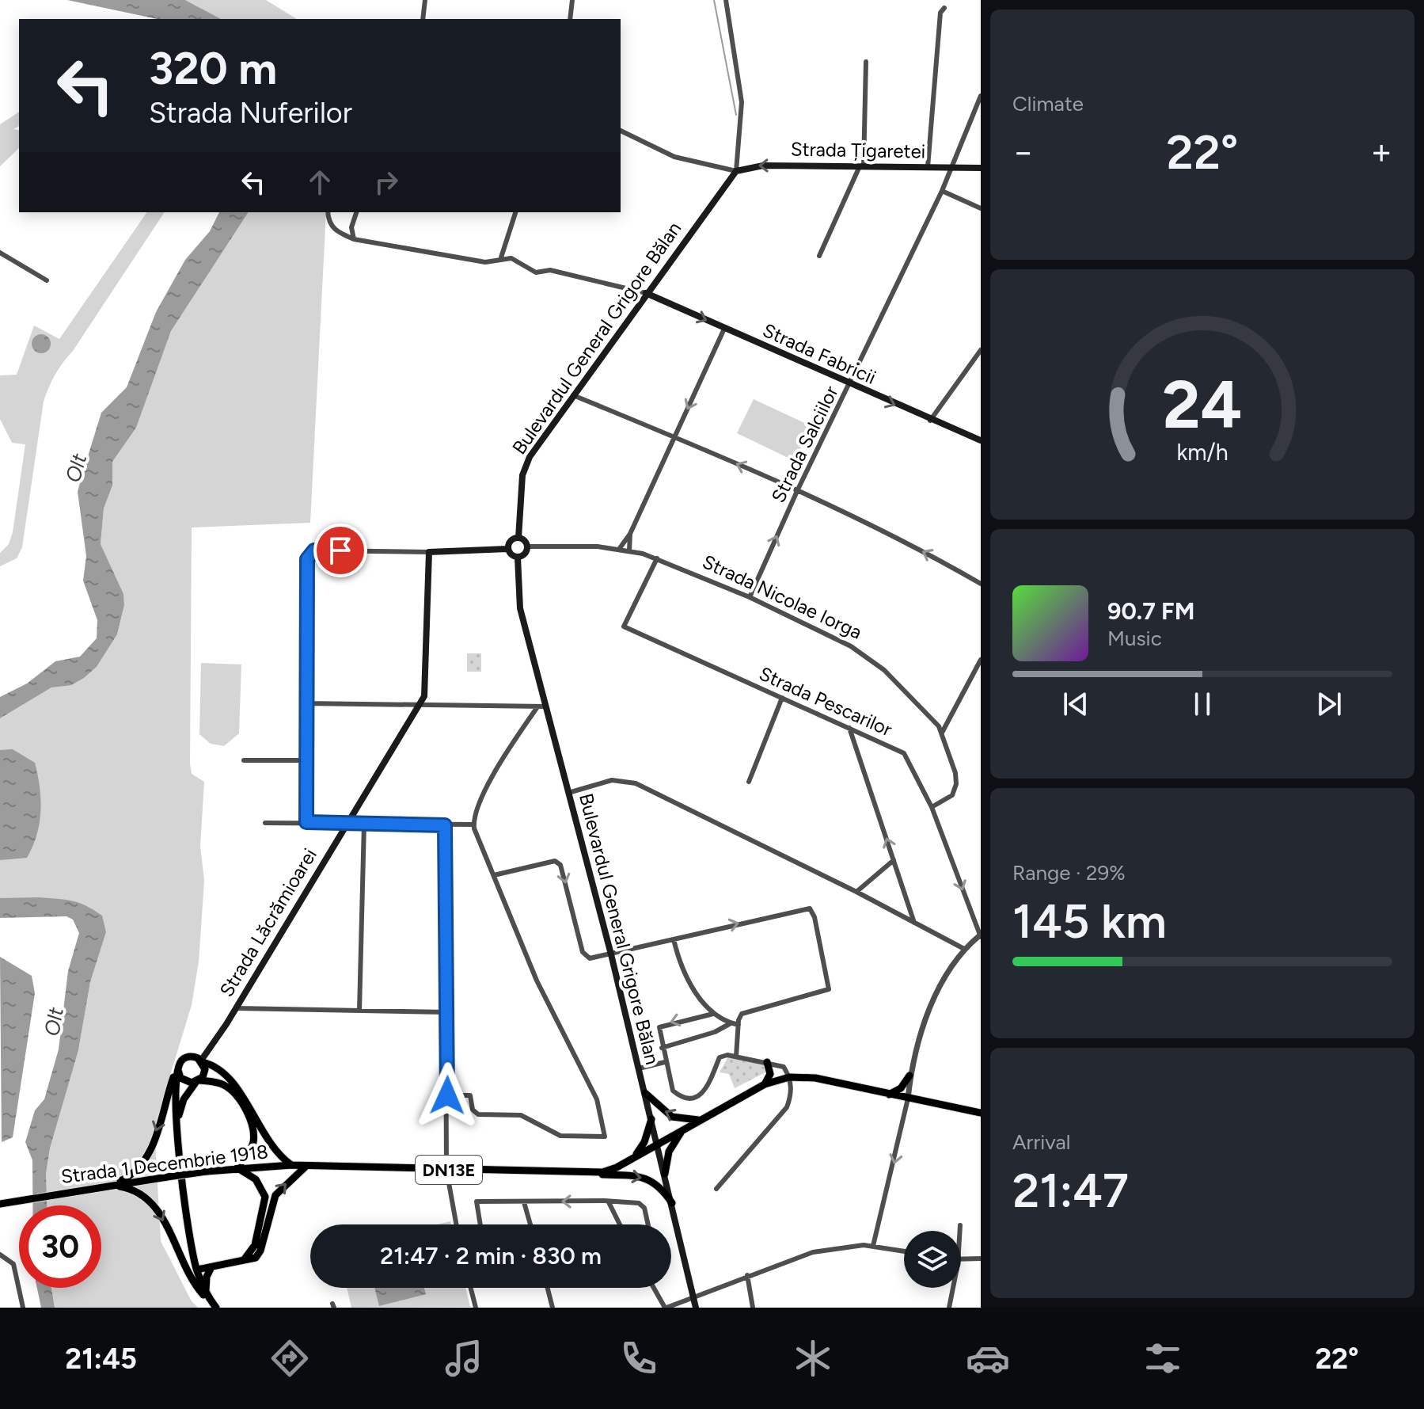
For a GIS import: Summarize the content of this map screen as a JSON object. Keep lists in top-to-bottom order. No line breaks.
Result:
{"streets":{"main road":["Strada Țigaretei","Bulevardul General Grigore Bălan","Strada Fabricii","Strada Lăcrămioarei","Strada 1 Decembrie 1918","DN13E"],"street":["Strada Salciilor","Strada Nicolae Iorga","Strada Pescarilor"]},"crossings":[["Strada Țigaretei","Bulevardul General Grigore Bălan"],["Strada Țigaretei","Strada Salciilor"],["Bulevardul General Grigore Bălan","Strada Fabricii"],["Bulevardul General Grigore Bălan","Strada Nicolae Iorga"],["Bulevardul General Grigore Bălan","Strada 1 Decembrie 1918"],["Strada Fabricii","Strada Salciilor"],["Strada Salciilor","Strada Nicolae Iorga"],["Strada Nicolae Iorga","Strada Pescarilor"]],"one_way":["Strada Țigaretei","Strada Fabricii"],"water":["Olt"],"page":{"tile":["Climate",["Range · 29%","145 km"],["Arrival","21:47"]],"turn":["320 m","Strada Nuferilor"],"heat":["−","22°","+"],"song":["90.7 FM","Music"],"limit":"30","trip":"21:47 · 2 min · 830 m","tabs":["21:45","22°"],"gauge":["24","km/h"]}}
